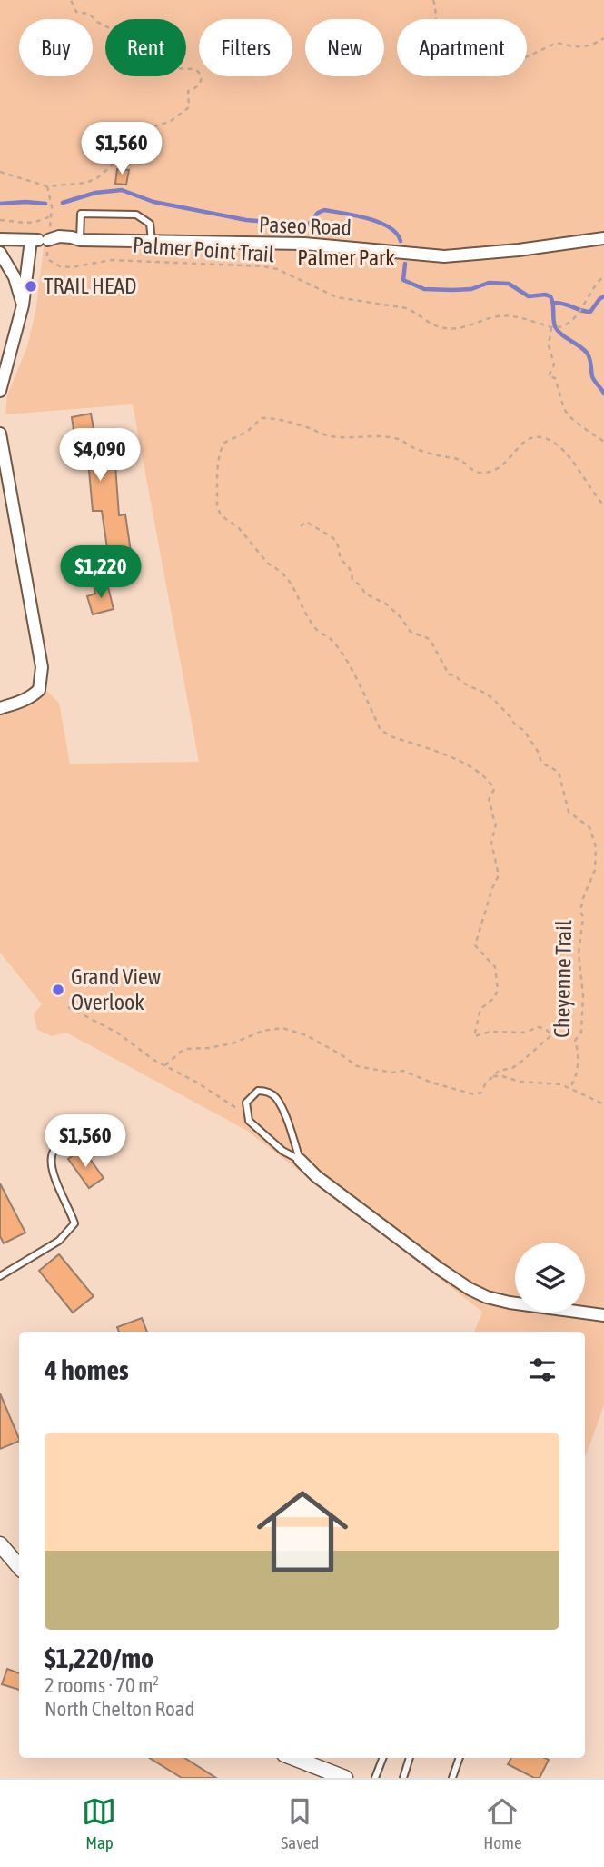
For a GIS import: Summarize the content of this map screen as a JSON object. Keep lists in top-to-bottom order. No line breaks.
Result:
{"streets":{"street":["Paseo Road"],"path":["Palmer Point Trail","Cheyenne Trail"]},"crossings":[["Paseo Road","Palmer Point Trail"]],"parks":["Palmer Park"],"places":["TRAIL HEAD","Grand View Overlook"],"page":{"chip":["Buy","Rent","Filters","New","Apartment"],"price":["$1,560","$4,090","$1,220","$1,560"],"heading":"4 homes","list":[{"name":"$1,220/mo","note":"2 rooms · 70 m² · North Chelton Road"}],"tabs":["Map","Saved","Home"]}}
